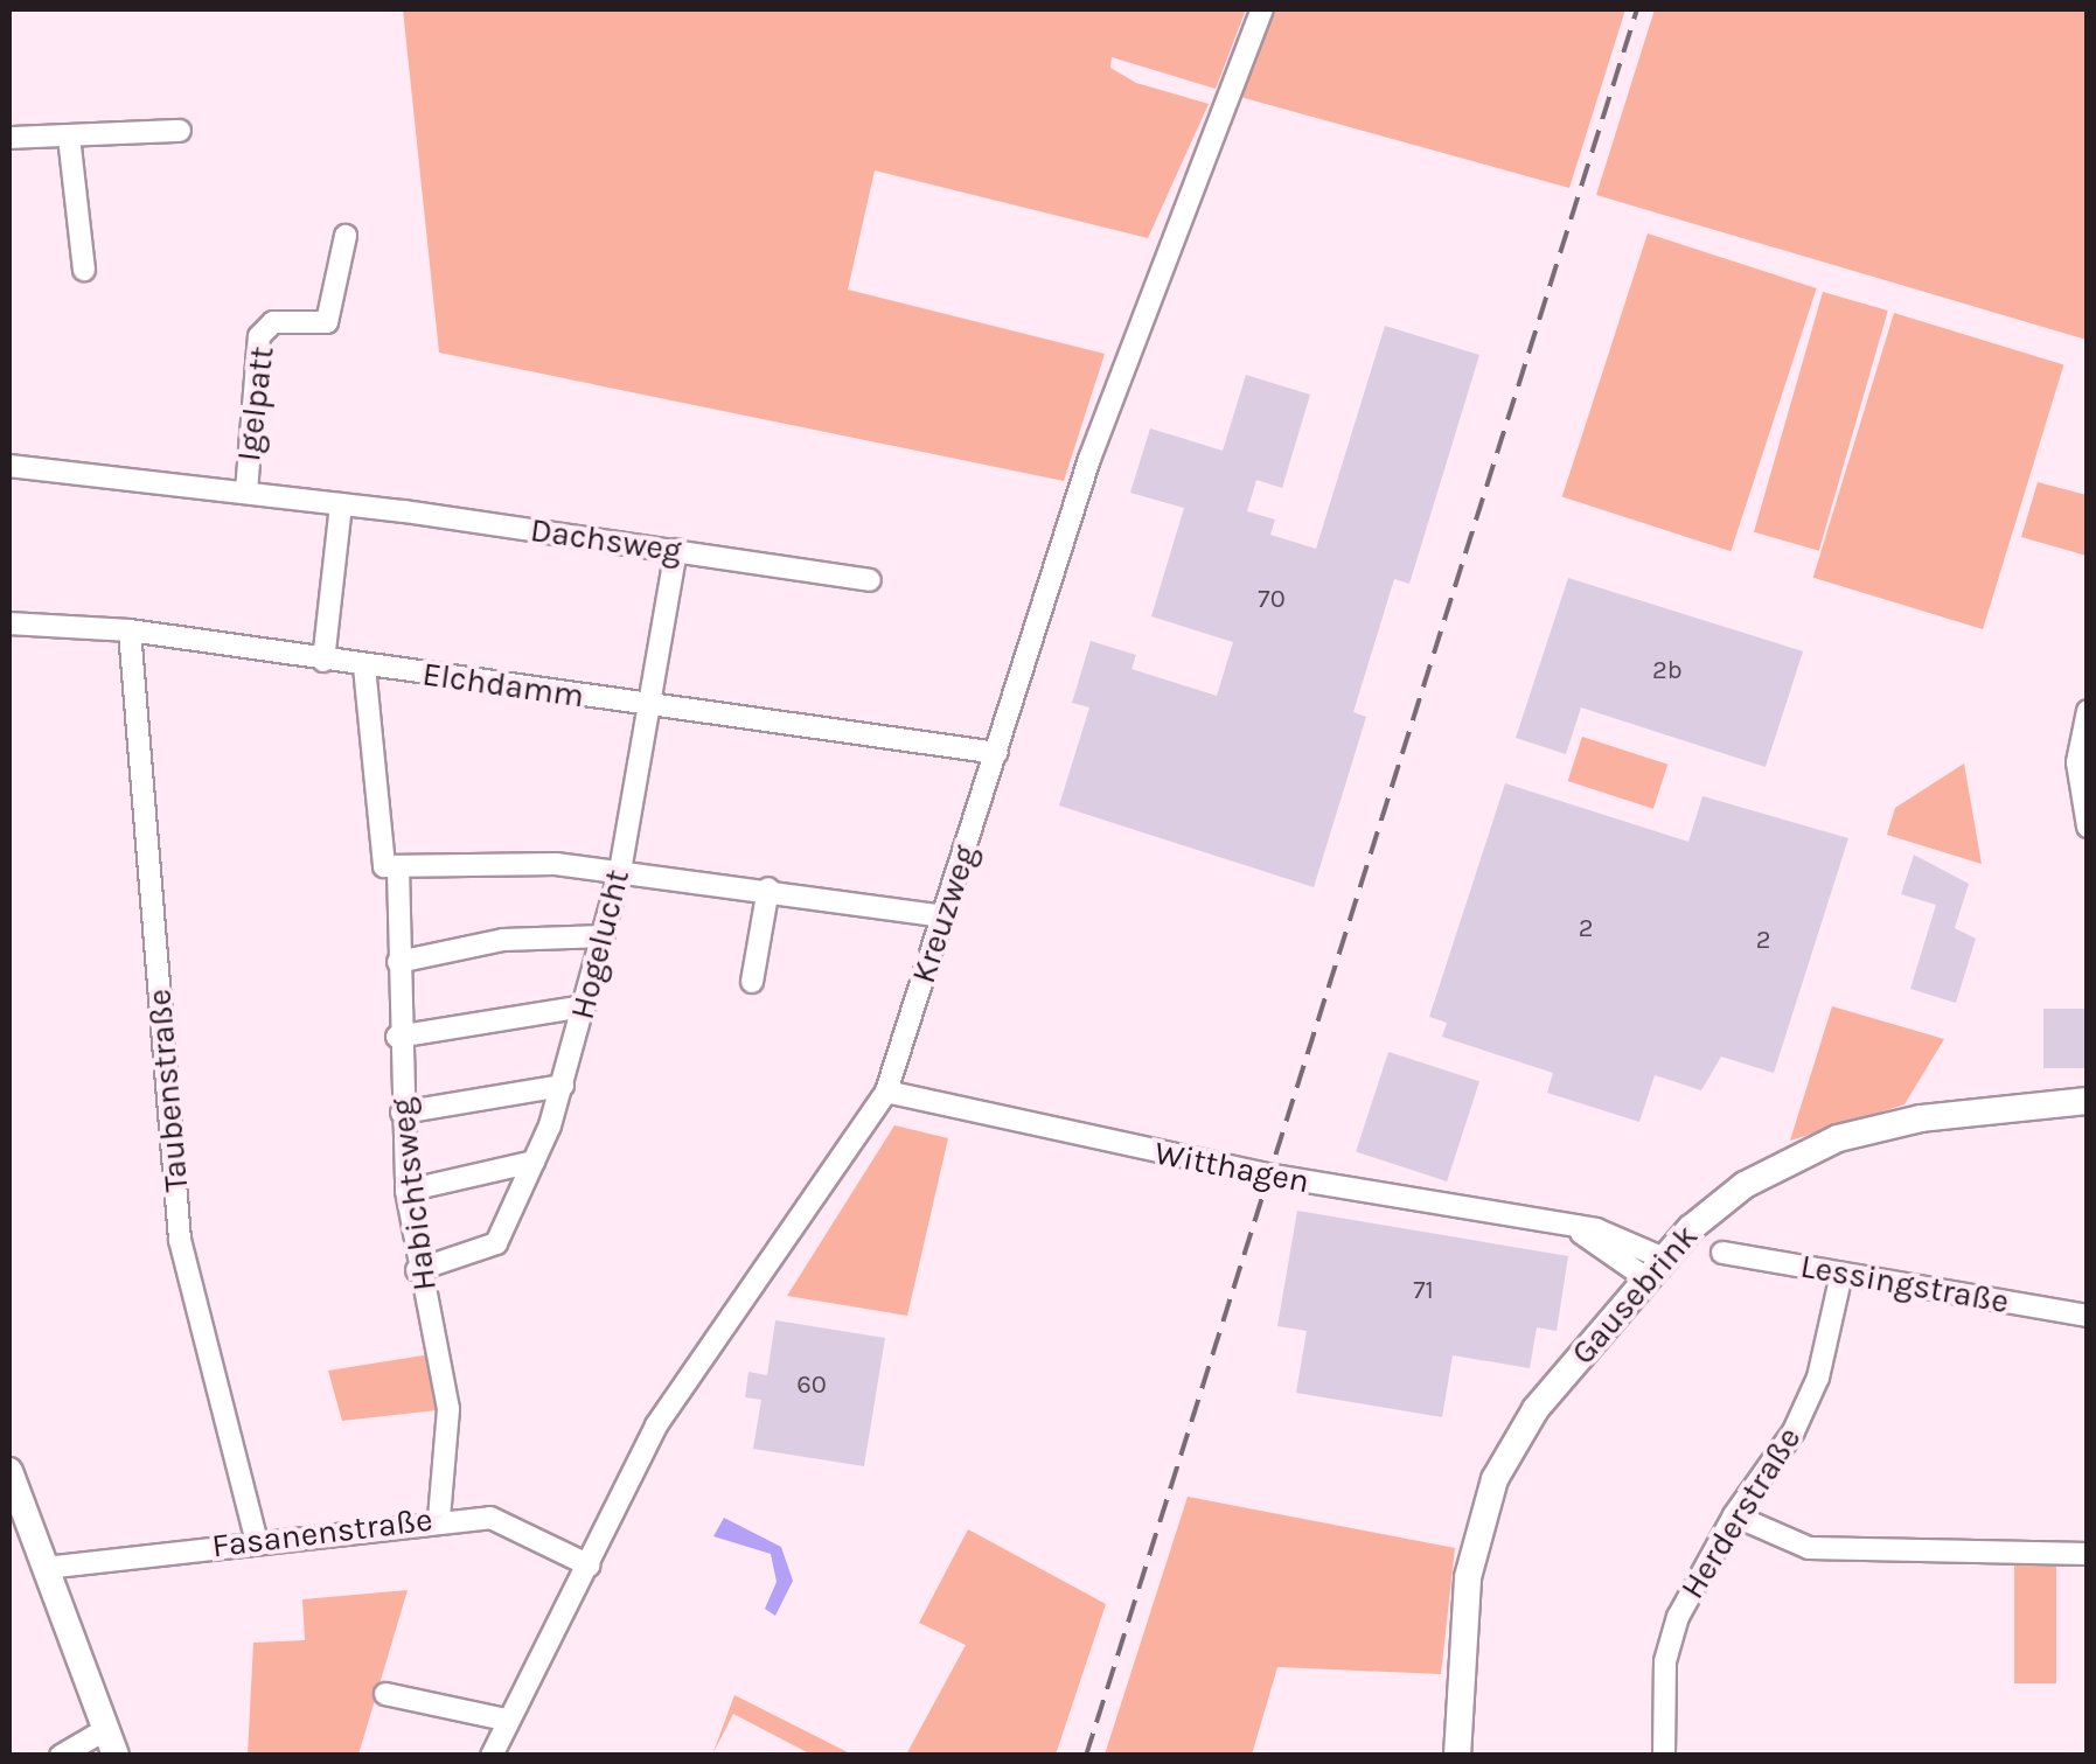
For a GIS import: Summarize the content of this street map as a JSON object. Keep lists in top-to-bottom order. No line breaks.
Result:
{"streets":{"main road":["Gausebrink"],"street":["Igelpatt","Dachsweg","Elchdamm","Kreuzweg","Hogelucht","Taubenstraße","Witthagen","Habichtsweg","Lessingstraße","Herderstraße","Fasanenstraße"]},"crossings":[["Igelpatt","Dachsweg"],["Dachsweg","Hogelucht"],["Elchdamm","Kreuzweg"],["Elchdamm","Hogelucht"],["Elchdamm","Taubenstraße"],["Kreuzweg","Witthagen"],["Kreuzweg","Fasanenstraße"],["Hogelucht","Habichtsweg"],["Taubenstraße","Fasanenstraße"],["Witthagen","Gausebrink"],["Habichtsweg","Fasanenstraße"],["Lessingstraße","Herderstraße"]],"house_numbers":["70","2b","2","2","71","60"]}
